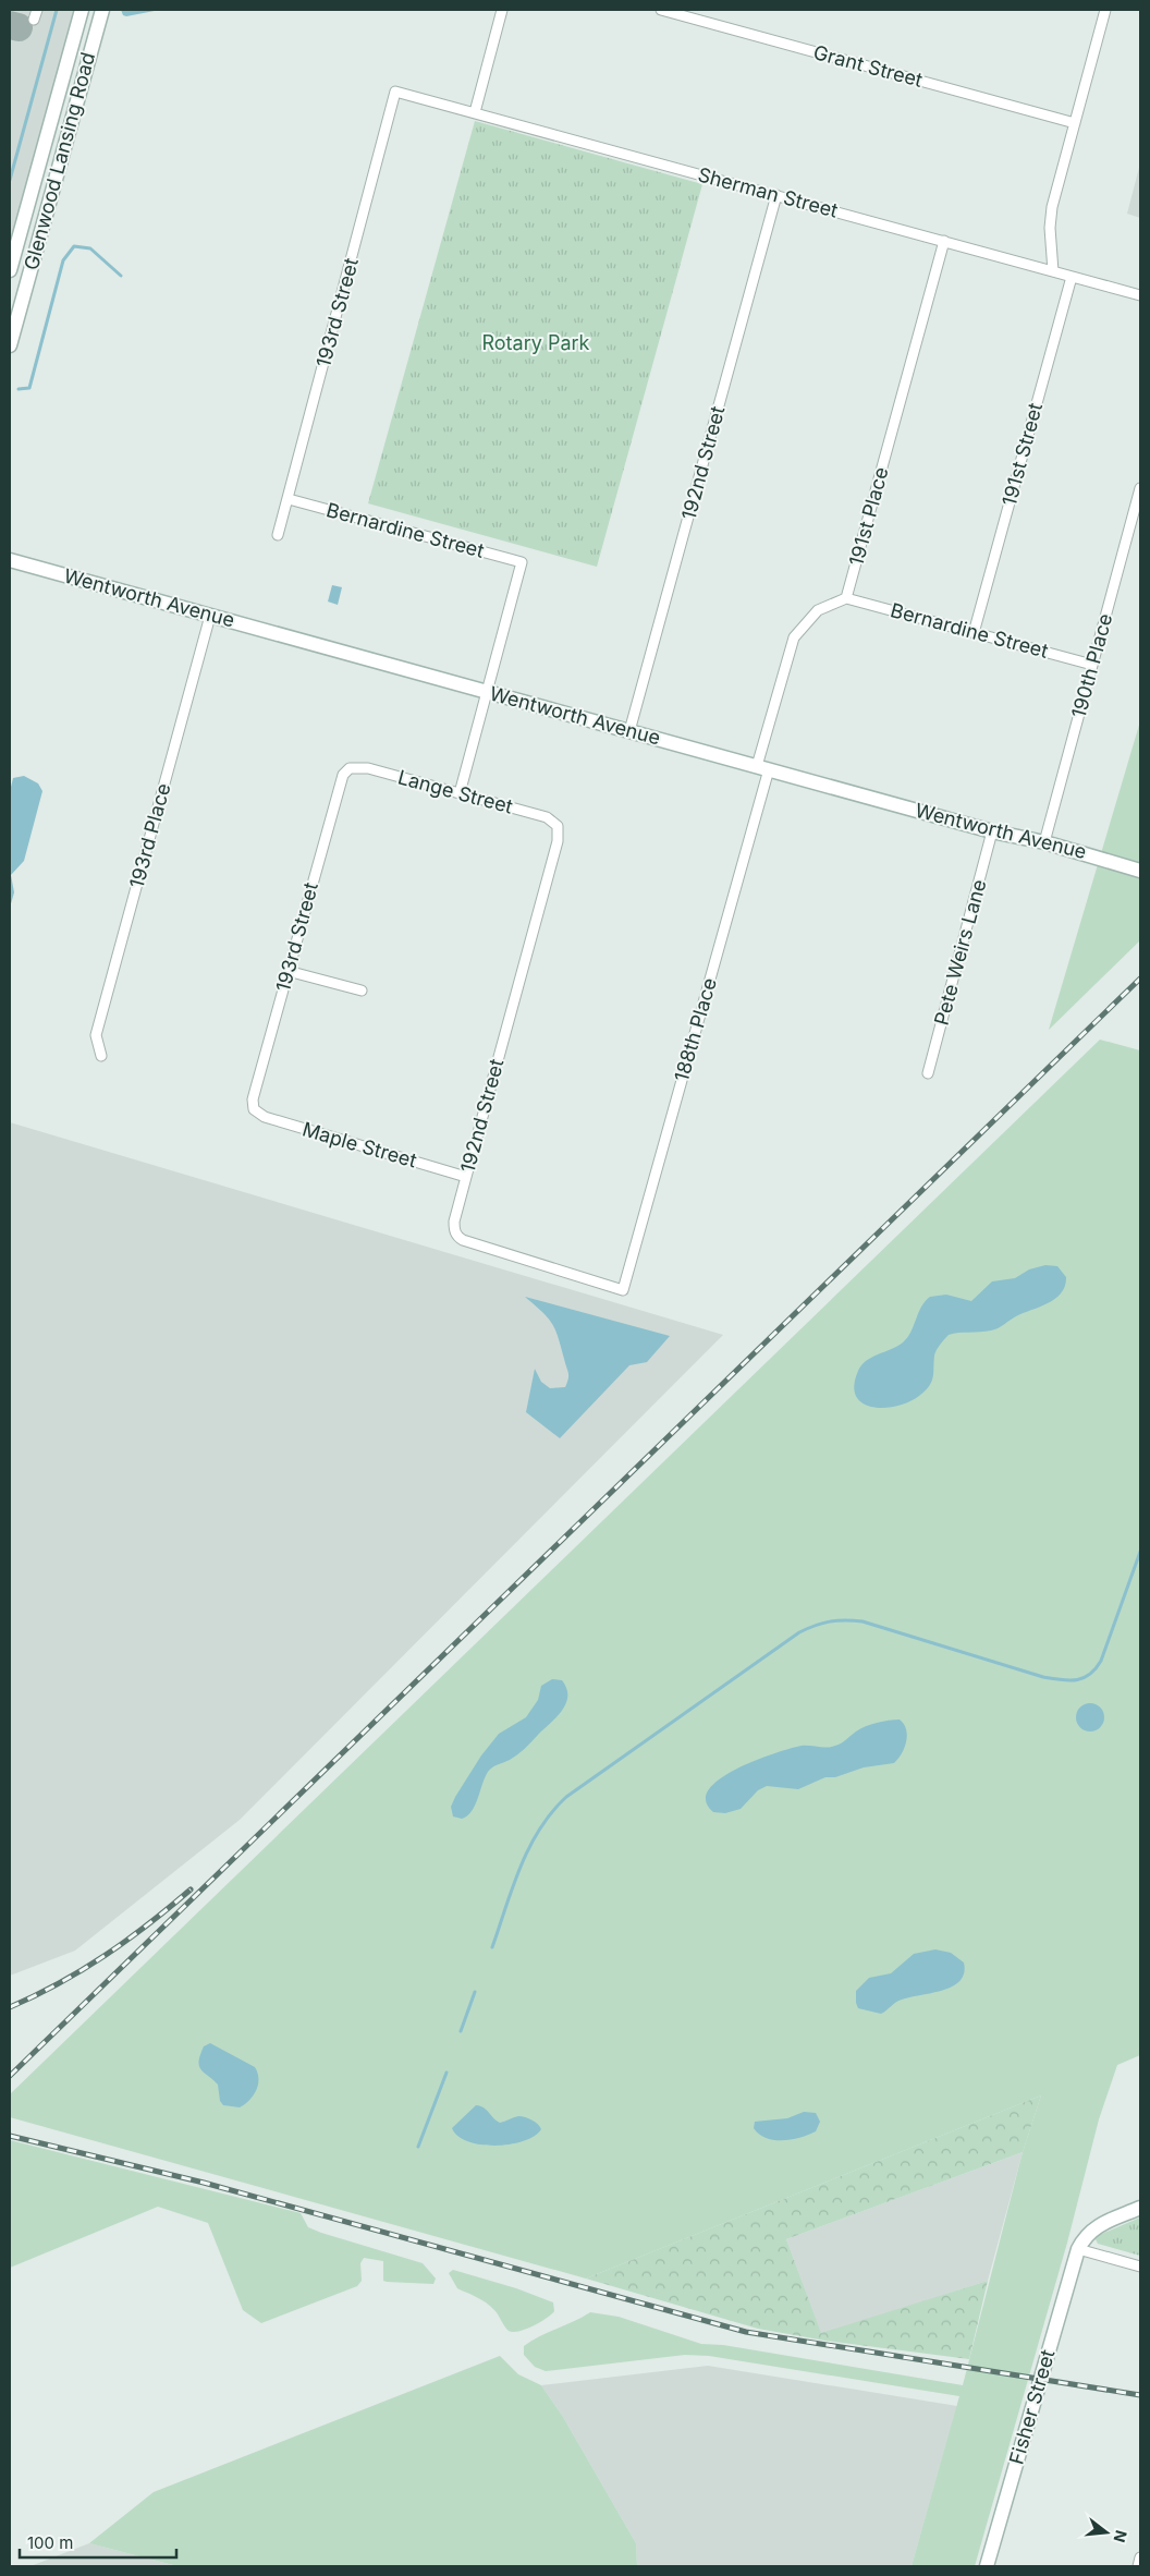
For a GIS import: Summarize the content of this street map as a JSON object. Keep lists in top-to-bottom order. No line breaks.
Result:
{"streets":{"street":["Grant Street","Glenwood Lansing Road","Sherman Street","193rd Street","191st Street","192nd Street","191st Place","Bernardine Street","Wentworth Avenue","190th Place","Lange Street","193rd Place","Pete Weirs Lane","188th Place","Maple Street","Fisher Street"]},"crossings":[["Sherman Street","193rd Street"],["Sherman Street","191st Street"],["Sherman Street","192nd Street"],["Sherman Street","191st Place"],["193rd Street","Bernardine Street"],["193rd Street","Lange Street"],["193rd Street","Maple Street"],["191st Street","Bernardine Street"],["192nd Street","Wentworth Avenue"],["192nd Street","Lange Street"],["192nd Street","188th Place"],["192nd Street","Maple Street"],["191st Place","Bernardine Street"],["Bernardine Street","Wentworth Avenue"],["Bernardine Street","190th Place"],["Wentworth Avenue","190th Place"],["Wentworth Avenue","193rd Place"],["Wentworth Avenue","Pete Weirs Lane"],["Wentworth Avenue","188th Place"]],"parks":["Rotary Park"],"scale_bar":"100 m","north":"right"}
